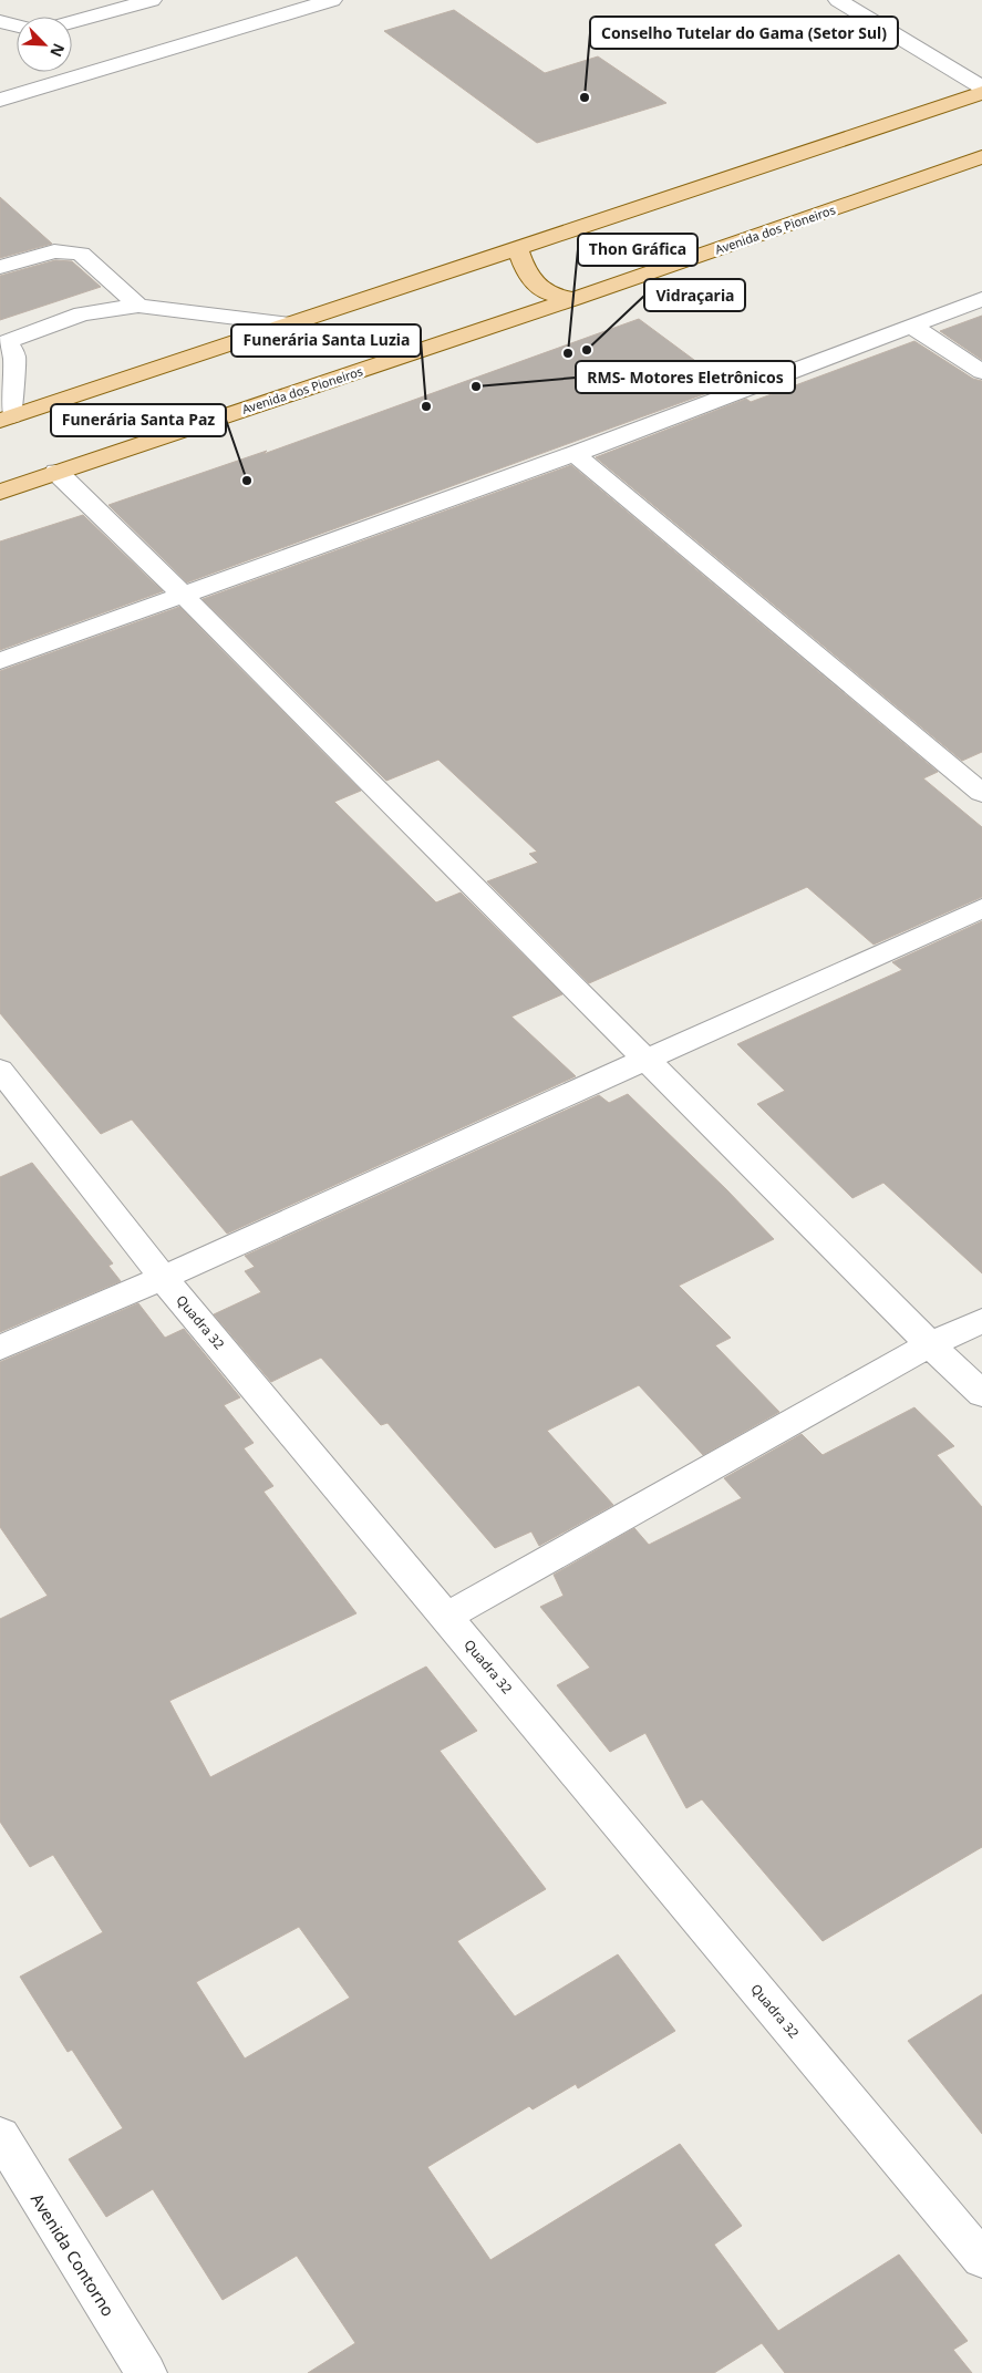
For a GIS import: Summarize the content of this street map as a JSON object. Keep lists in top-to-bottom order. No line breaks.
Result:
{"streets":{"main road":["Avenida dos Pioneiros"],"street":["Quadra 32","Avenida Contorno"]},"places":["Conselho Tutelar do Gama (Setor Sul)","Vidraçaria","Thon Gráfica","RMS- Motores Eletrônicos","Funerária Santa Luzia","Funerária Santa Paz"],"north":"bottom right"}
